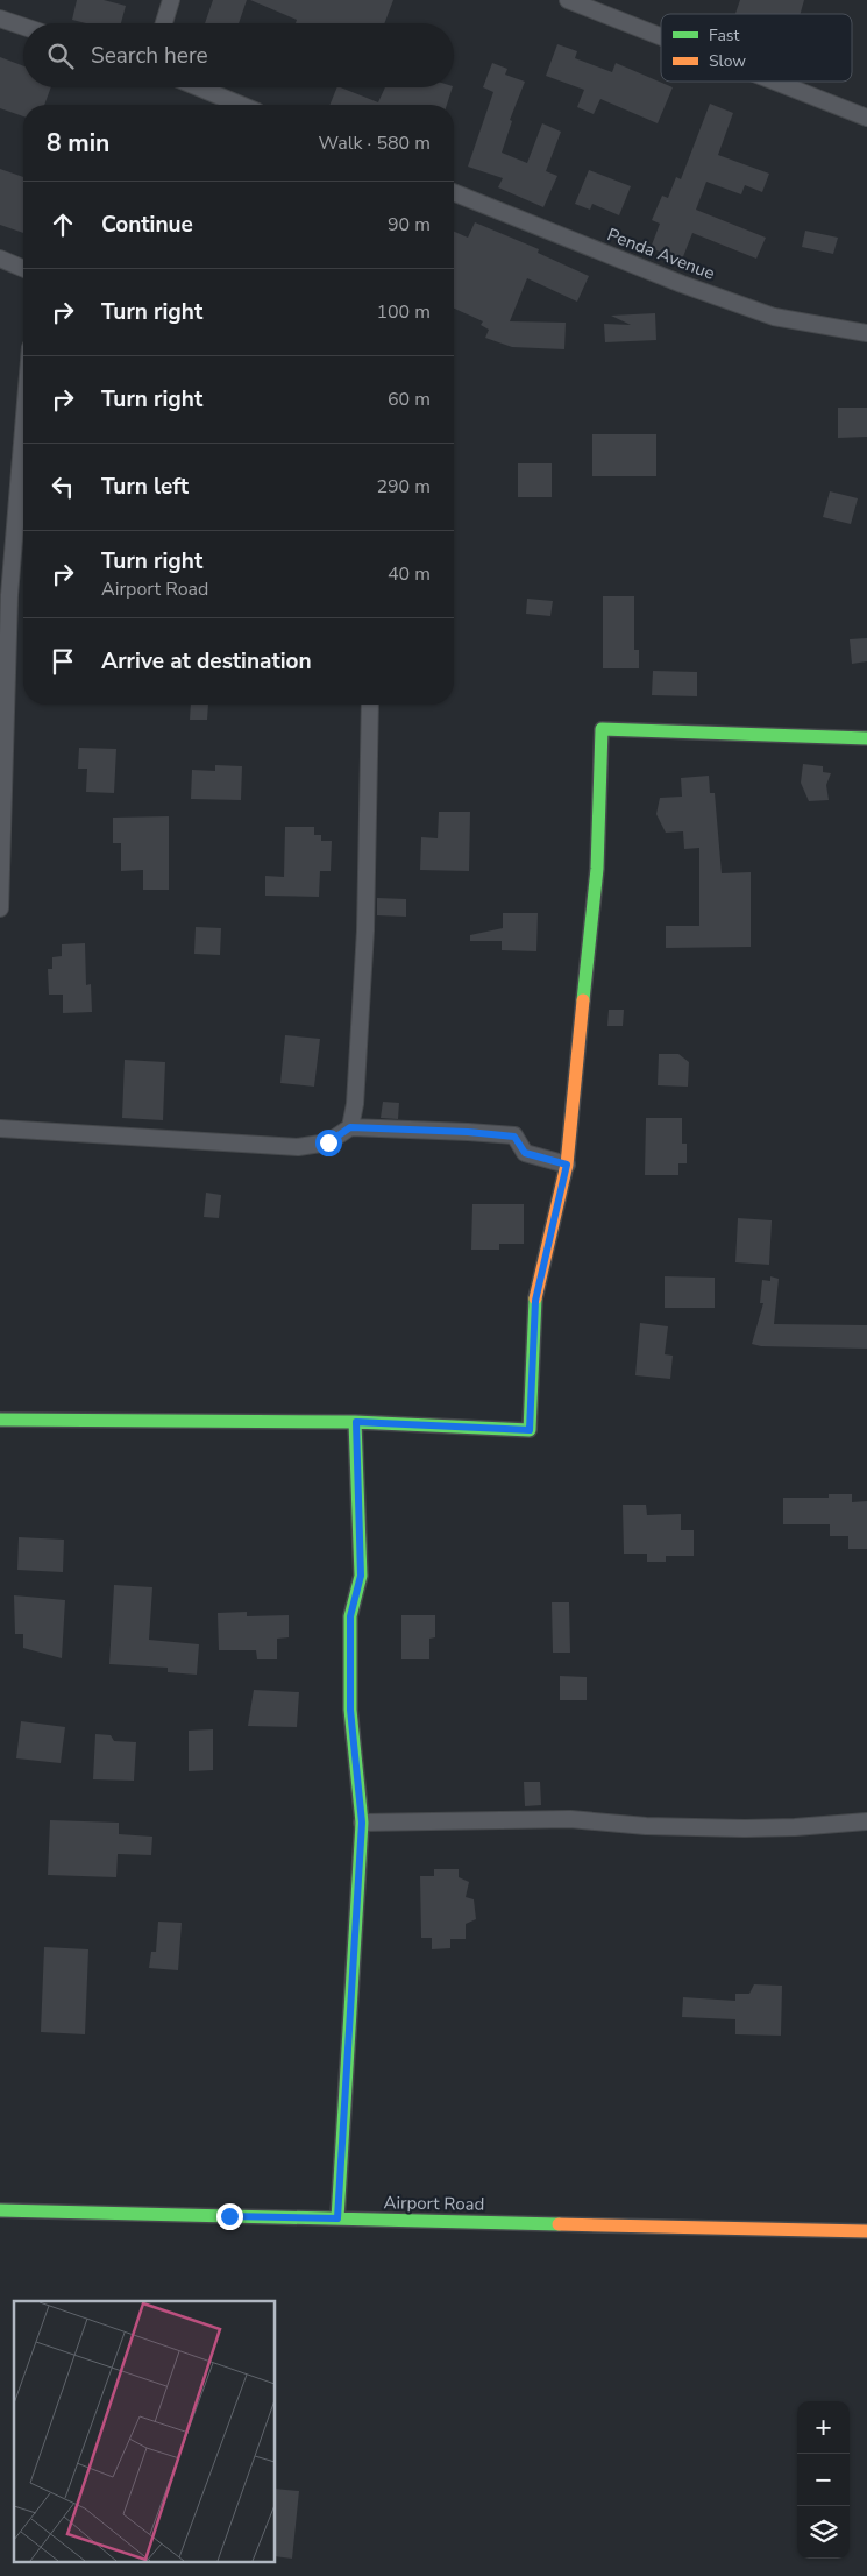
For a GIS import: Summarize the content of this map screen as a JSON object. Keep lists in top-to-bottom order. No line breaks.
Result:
{"streets":{"street":["Penda Avenue","Airport Road"]},"legend":["Fast","Slow"],"page":{"search":"Search here","heading":["8 min","Walk · 580 m"],"list":[["Continue","90 m"],["Turn right","100 m"],["Turn right","60 m"],["Turn left","290 m"],["Turn right","Airport Road","40 m"],"Arrive at destination"],"map_buttons":["+","−"]}}
